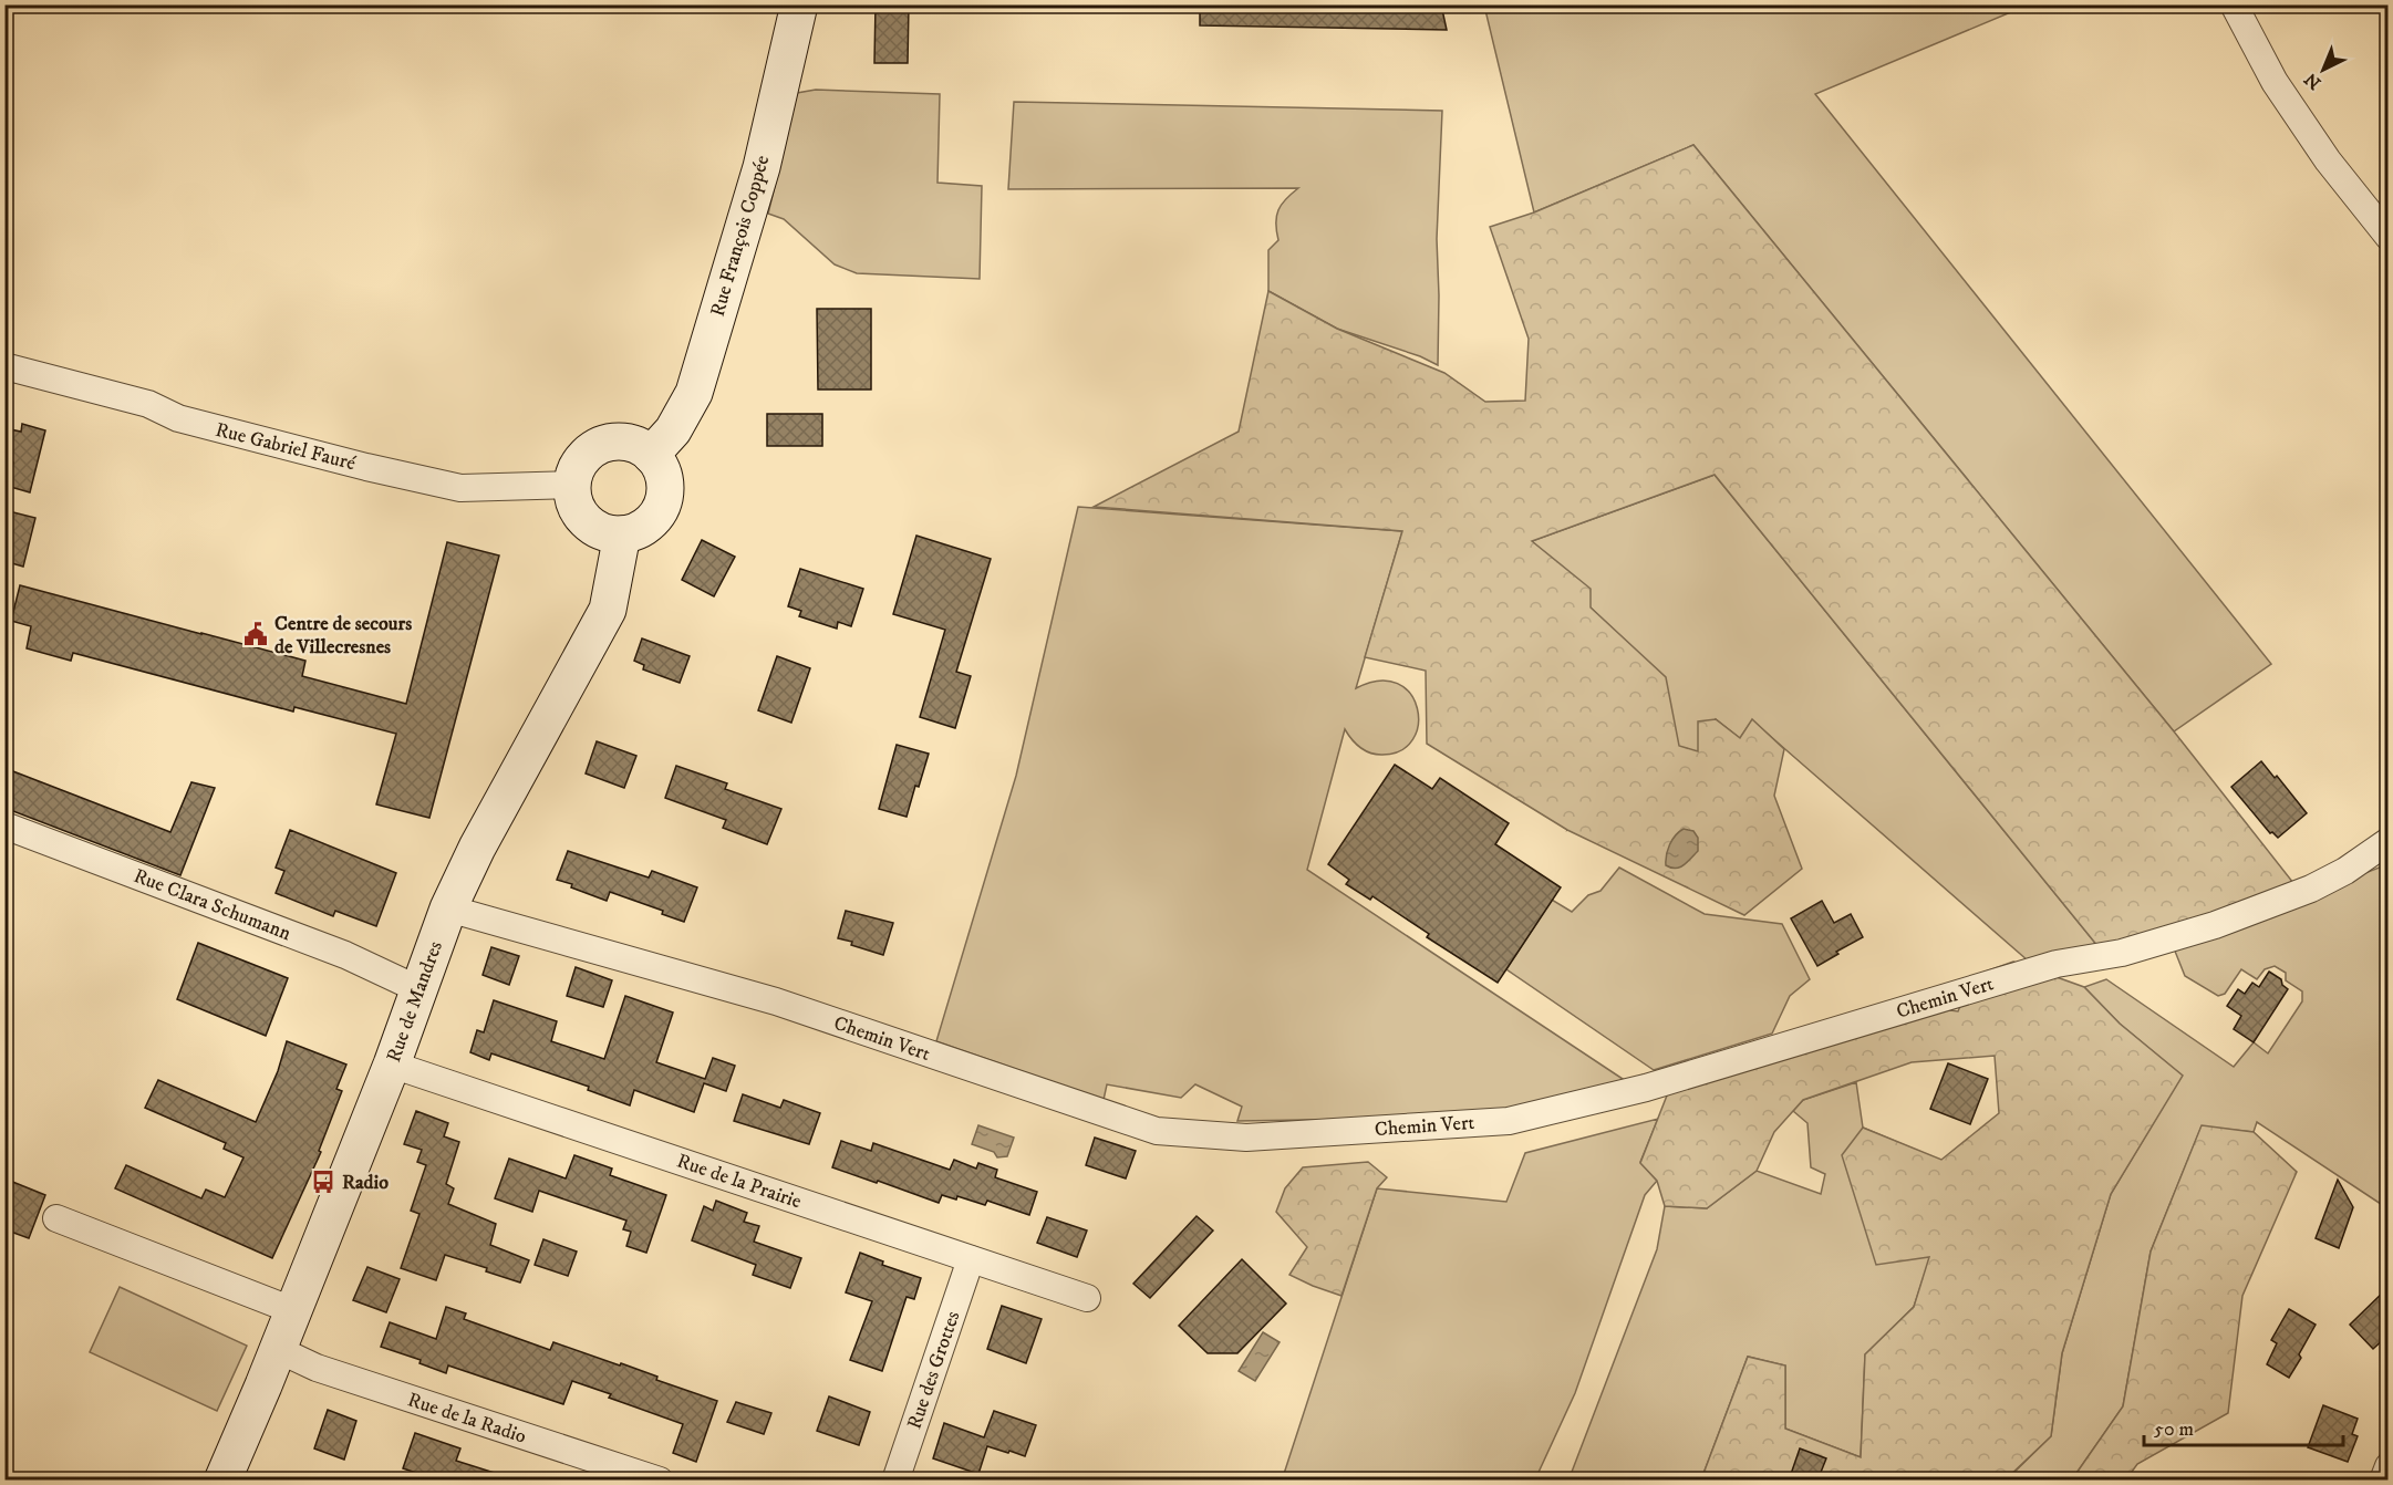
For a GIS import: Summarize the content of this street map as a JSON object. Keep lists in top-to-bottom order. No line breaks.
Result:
{"streets":{"street":["Rue François Coppée","Rue Gabriel Fauré","Rue Clara Schumann","Chemin Vert","Rue de Mandres","Rue de la Prairie","Rue des Grottes","Rue de la Radio"]},"crossings":[["Rue François Coppée","Rue Gabriel Fauré"],["Rue François Coppée","Rue de Mandres"],["Rue Gabriel Fauré","Rue de Mandres"],["Rue Clara Schumann","Rue de Mandres"],["Chemin Vert","Rue de Mandres"],["Rue de Mandres","Rue de la Prairie"],["Rue de Mandres","Rue de la Radio"],["Rue de la Prairie","Rue des Grottes"]],"places":{"public building":["Centre de secours de Villecresnes"],"bus stop":["Radio"]},"scale_bar":"50 m","north":"bottom left"}
